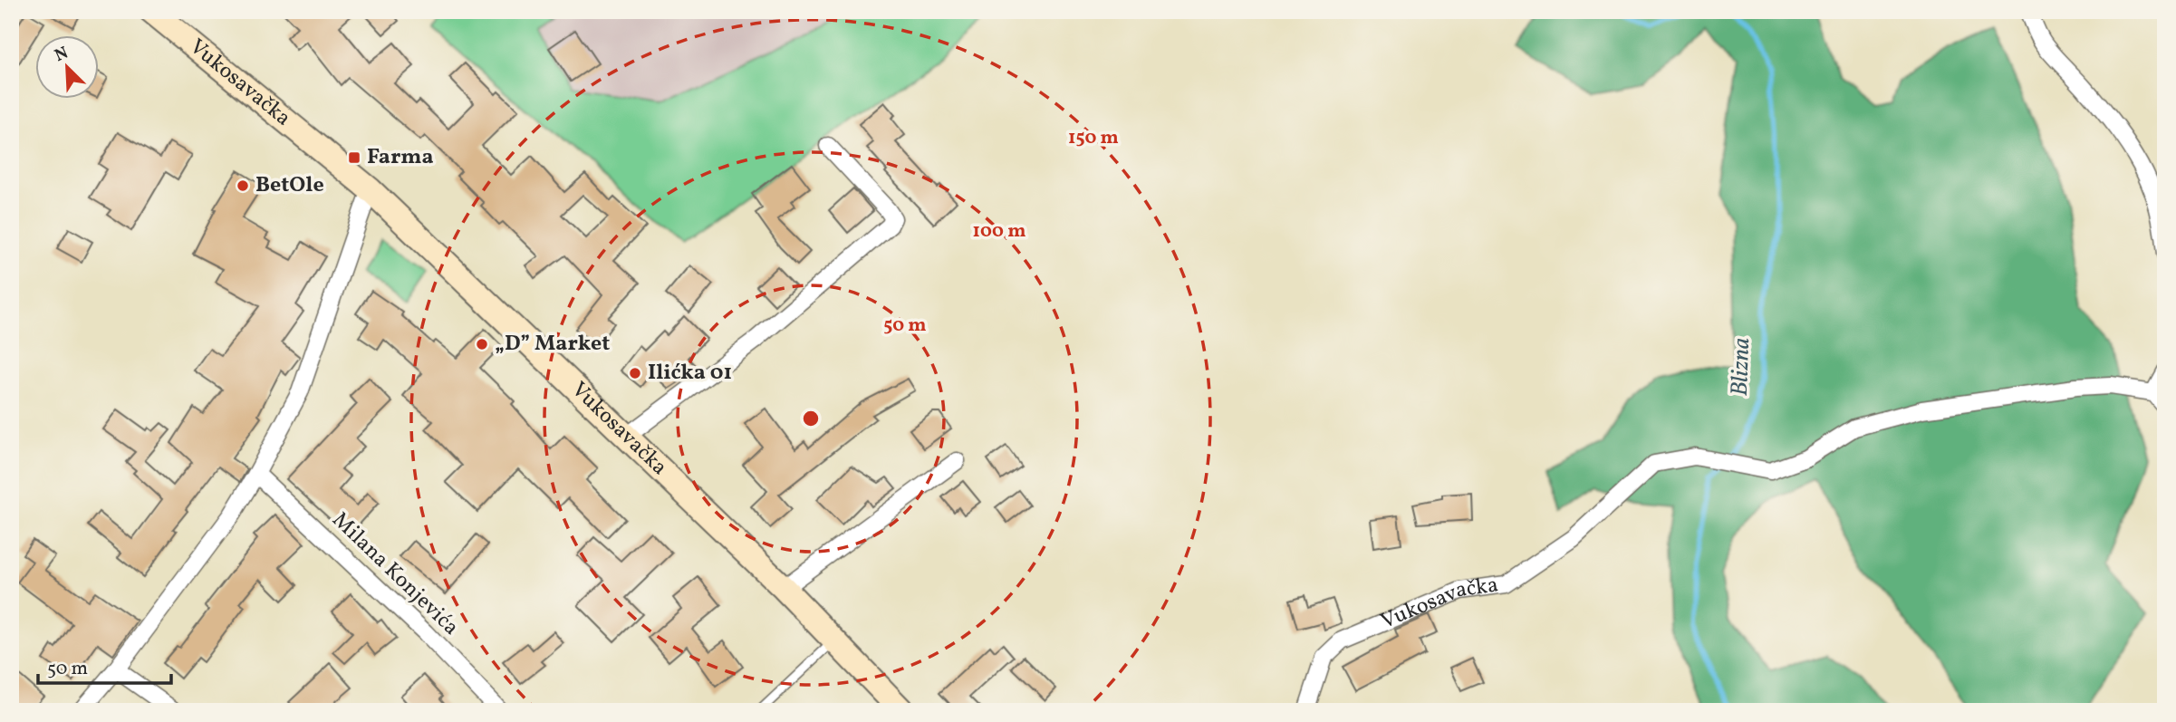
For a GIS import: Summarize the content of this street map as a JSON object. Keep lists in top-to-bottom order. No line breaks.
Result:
{"streets":{"main road":["Vukosavačka"],"street":["Milana Konjevića"]},"water":["Blizna"],"places":{"transit":["Farma"],"other":["BetOle","„D” Market","Ilićka 01"]},"scale_bar":"50 m","north":"top left","rings":["150 m","100 m","50 m"]}
